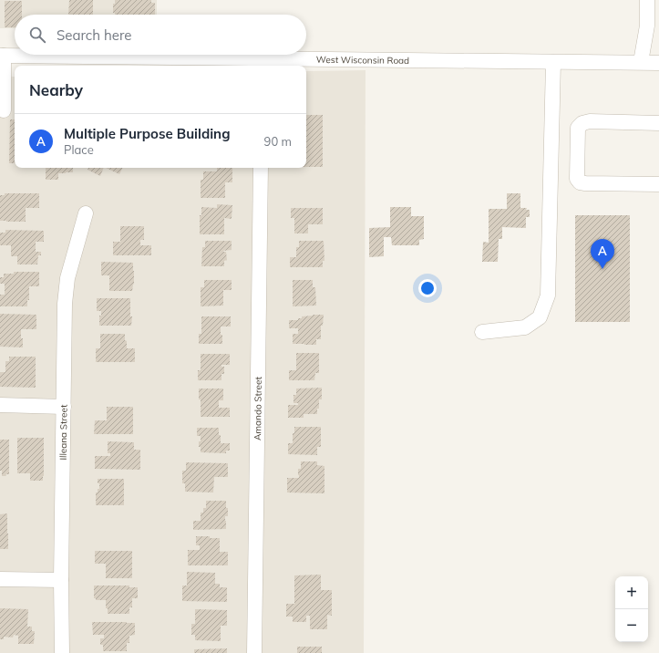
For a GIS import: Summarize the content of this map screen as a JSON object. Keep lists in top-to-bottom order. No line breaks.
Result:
{"streets":{"street":["West Wisconsin Road","Amando Street","Illeana Street"]},"page":{"search":"Search here","heading":"Nearby","list":[{"mark":"A","name":"Multiple Purpose Building","note":"Place","value":"90 m"}],"pins":"A","map_buttons":["+","−"]}}
